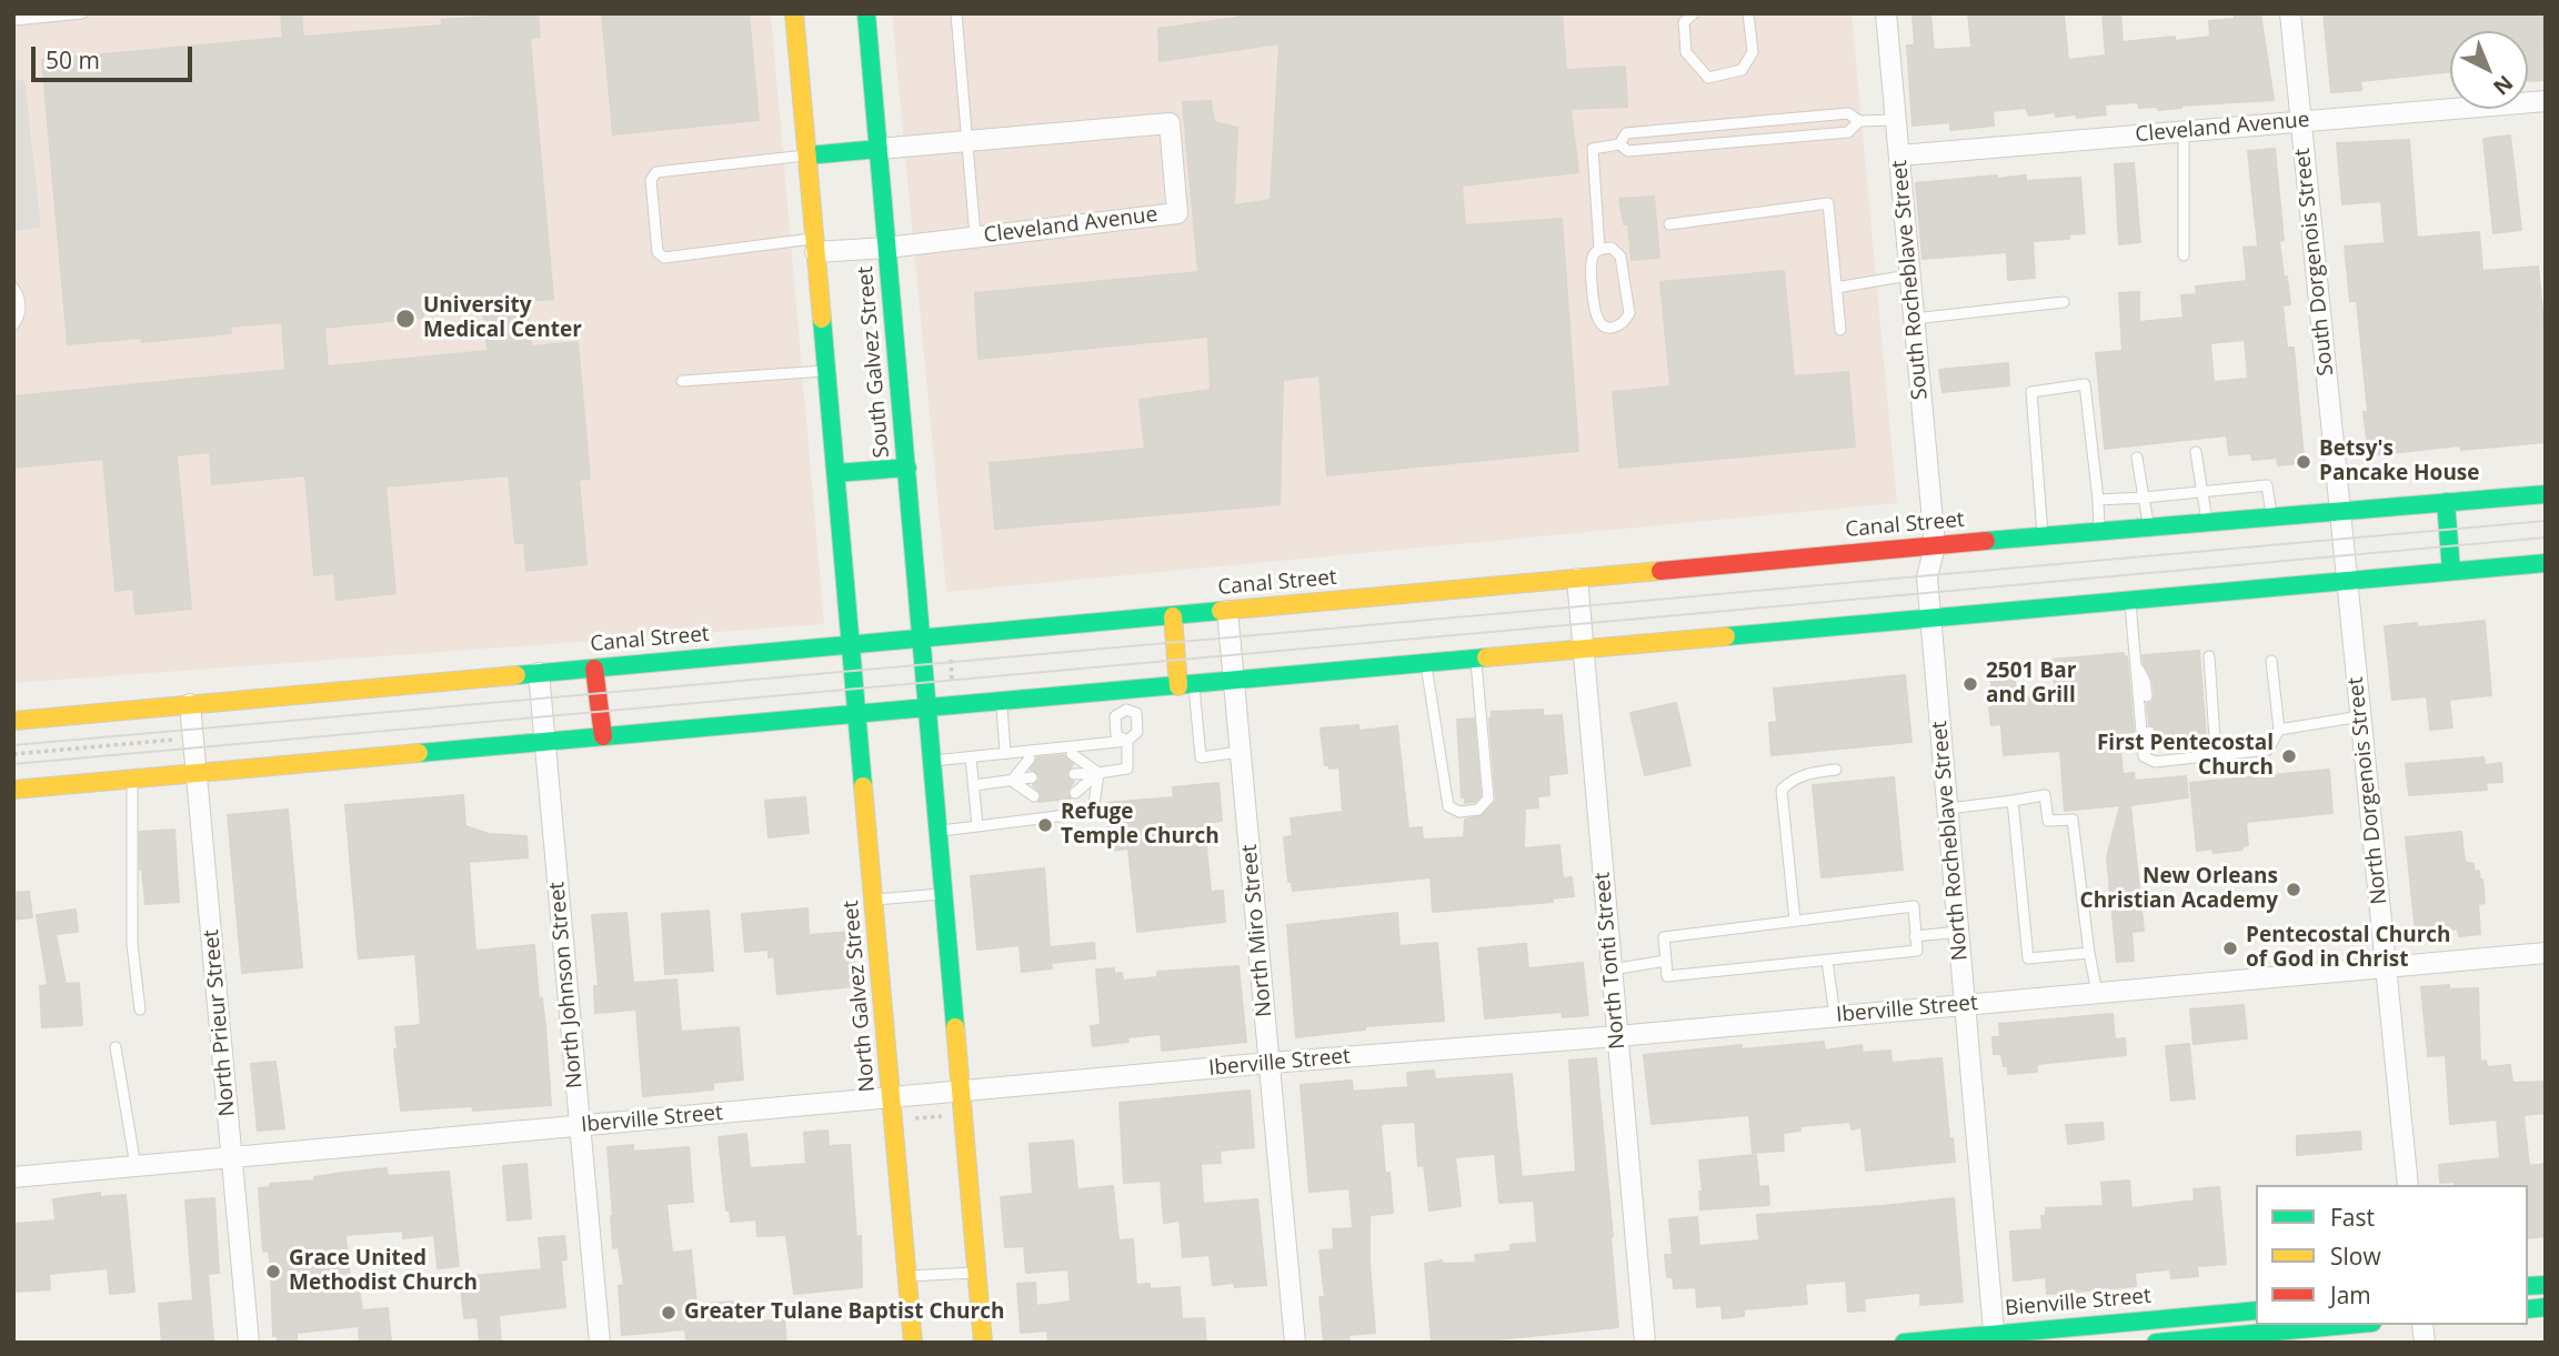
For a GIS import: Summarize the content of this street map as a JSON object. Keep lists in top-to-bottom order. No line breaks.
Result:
{"streets":{"main road":["South Galvez Street","Canal Street","North Galvez Street","Bienville Street"],"street":["Cleveland Avenue","South Dorgenois Street","South Rocheblave Street","North Dorgenois Street","North Rocheblave Street","North Miro Street","North Tonti Street","North Johnson Street","Iberville Street","North Prieur Street"]},"crossings":[["Cleveland Avenue","South Dorgenois Street"],["Cleveland Avenue","South Rocheblave Street"],["Cleveland Avenue","South Galvez Street"],["South Dorgenois Street","Canal Street"],["South Dorgenois Street","North Dorgenois Street"],["South Rocheblave Street","Canal Street"],["South Rocheblave Street","North Rocheblave Street"],["South Galvez Street","Canal Street"],["Canal Street","North Miro Street"],["Canal Street","North Tonti Street"],["Canal Street","North Johnson Street"],["Canal Street","North Galvez Street"],["Canal Street","North Prieur Street"],["North Dorgenois Street","Iberville Street"],["North Rocheblave Street","Iberville Street"],["North Rocheblave Street","Bienville Street"],["North Miro Street","Iberville Street"],["North Tonti Street","Iberville Street"],["North Johnson Street","Iberville Street"],["North Galvez Street","Iberville Street"],["Iberville Street","North Prieur Street"]],"places":["University Medical Center","Betsy's Pancake House","2501 Bar and Grill","First Pentecostal Church","Refuge Temple Church","New Orleans Christian Academy","Pentecostal Church of God in Christ","Grace United Methodist Church","Greater Tulane Baptist Church"],"legend":["Fast","Slow","Jam"],"scale_bar":"50 m","north":"bottom right"}
